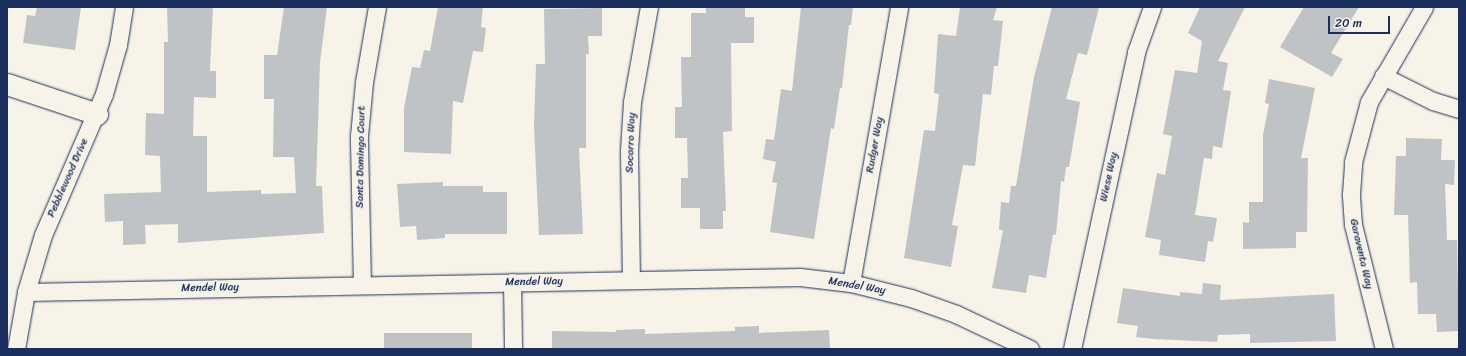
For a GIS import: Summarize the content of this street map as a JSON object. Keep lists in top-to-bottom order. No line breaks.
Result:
{"streets":{"street":["Socorro Way","Rudger Way","Santa Domingo Court","Wiese Way","Pebblewood Drive","Garaventa Way","Mendel Way"]},"crossings":[["Socorro Way","Mendel Way"],["Rudger Way","Mendel Way"],["Santa Domingo Court","Mendel Way"],["Pebblewood Drive","Mendel Way"]],"scale_bar":"20 m"}
